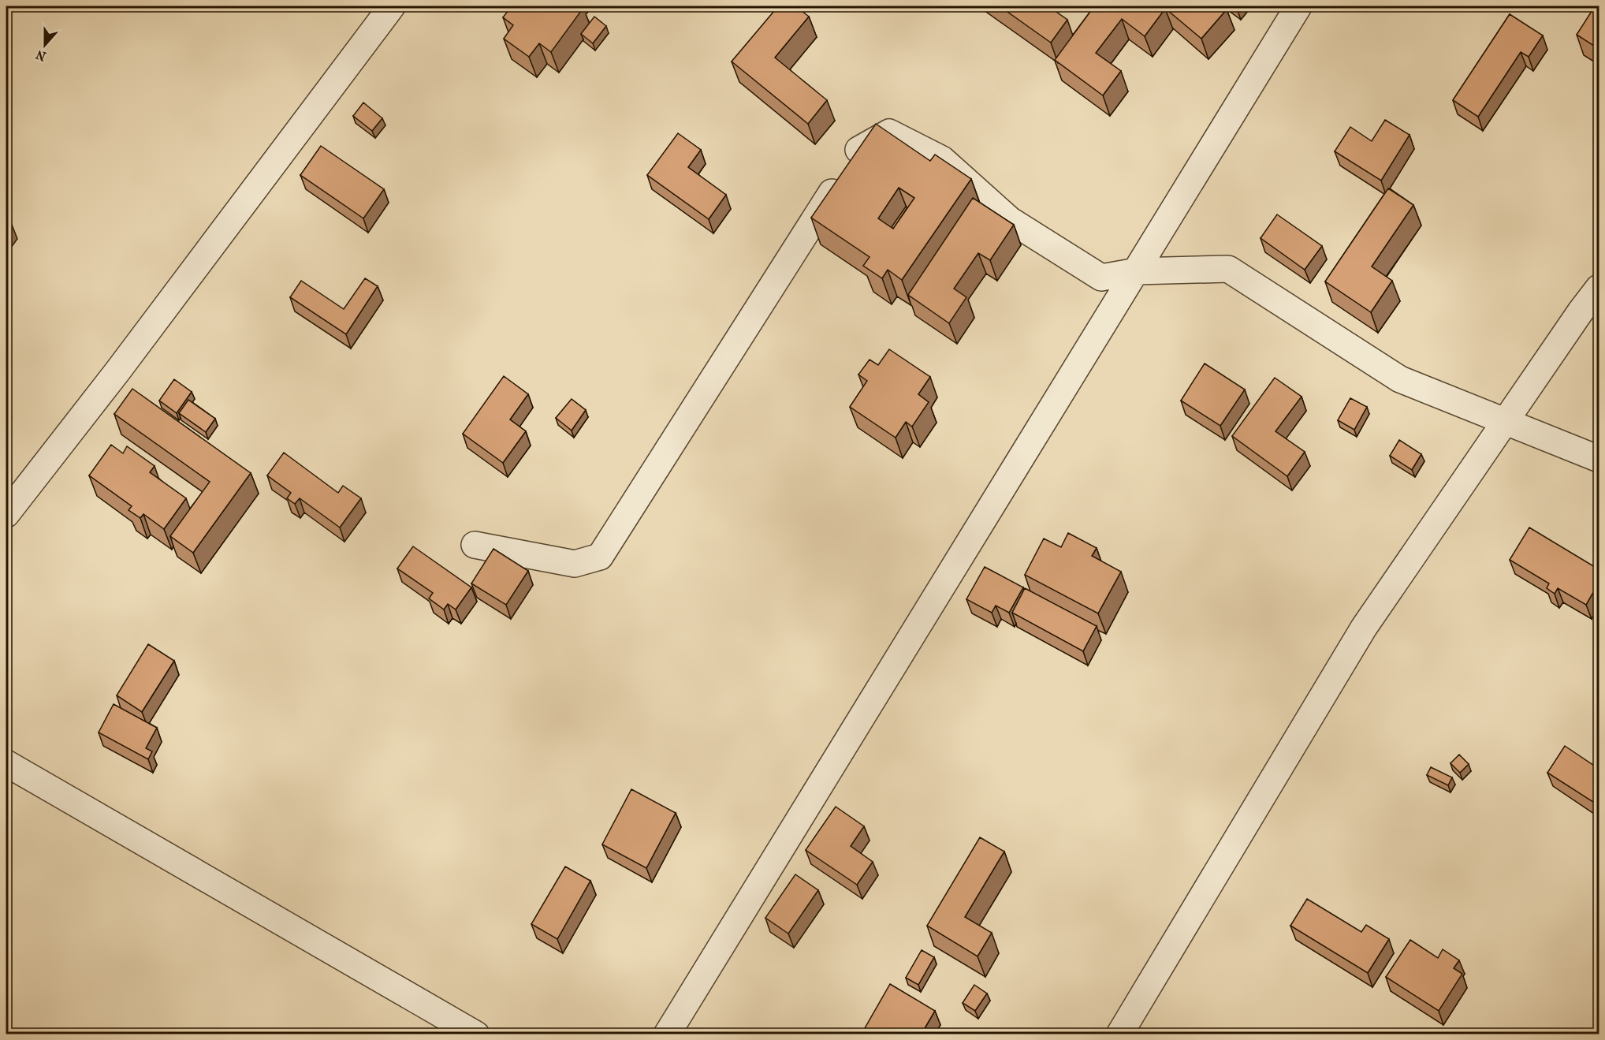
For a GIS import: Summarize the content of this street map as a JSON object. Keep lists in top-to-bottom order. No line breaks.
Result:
{"north":"bottom"}
